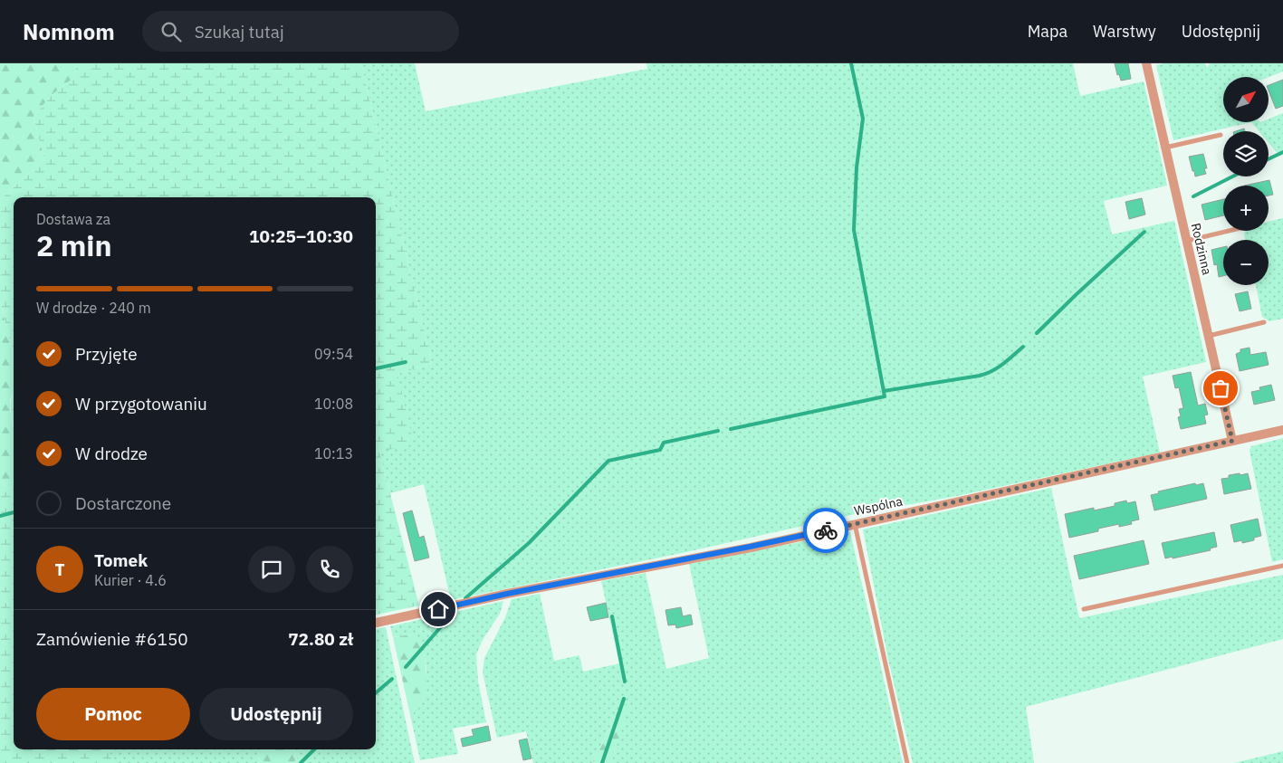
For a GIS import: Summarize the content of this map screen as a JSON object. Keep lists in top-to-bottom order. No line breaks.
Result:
{"streets":{"street":["Rodzinna","Wspólna"]},"crossings":[["Rodzinna","Wspólna"]],"north":"top right","page":{"header":"Nomnom","search":"Szukaj tutaj","nav":["Mapa","Warstwy","Udostępnij"],"map_buttons":["+","−"],"heading":["2 min","Dostawa za","10:25–10:30"],"panel":["Tomek","Kurier · 4.6","Zamówienie #6150","72.80 zł"],"bar":"W drodze · 240 m","list":[["Przyjęte","09:54"],["W przygotowaniu","10:08"],["W drodze","10:13"],"Dostarczone"],"round":"T","buttons":["Pomoc","Udostępnij"]}}
